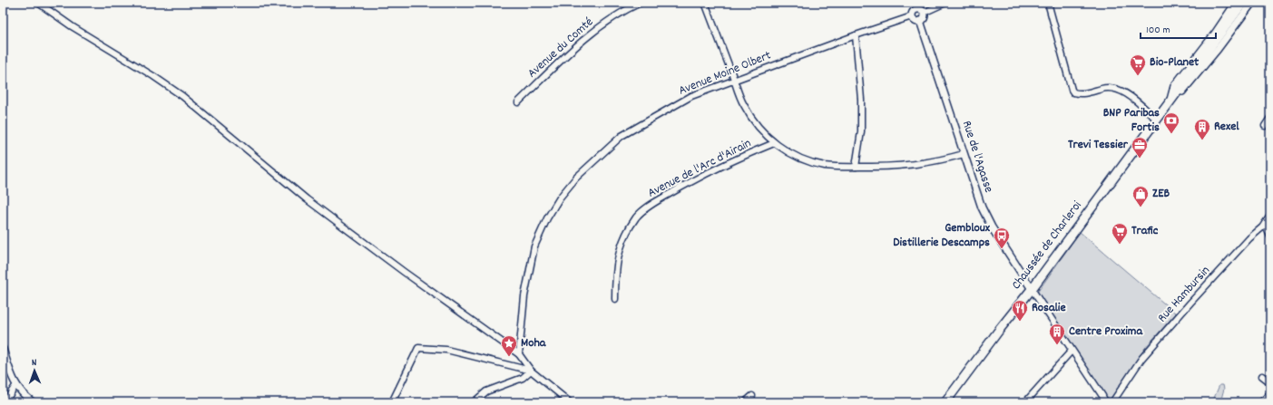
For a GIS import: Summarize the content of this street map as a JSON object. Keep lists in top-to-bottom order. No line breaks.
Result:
{"streets":{"main road":["Chaussée de Charleroi"],"street":["Avenue du Comté","Avenue Moine Olbert","Rue de l'Agasse","Avenue de l'Arc d'Airain","Rue Hambursin"]},"crossings":[["Avenue Moine Olbert","Rue de l'Agasse"],["Rue de l'Agasse","Chaussée de Charleroi"]],"places":{"supermarket":["Bio-Planet","Trafic"],"bank":["BNP Paribas Fortis"],"building":["Rexel","Centre Proxima"],"office":["Trevi Tessier"],"shop":["ZEB"],"bus stop":["Gembloux Distillerie Descamps"],"restaurant":["Rosalie"],"place":["Moha"]},"scale_bar":"100 m","north":"top"}
